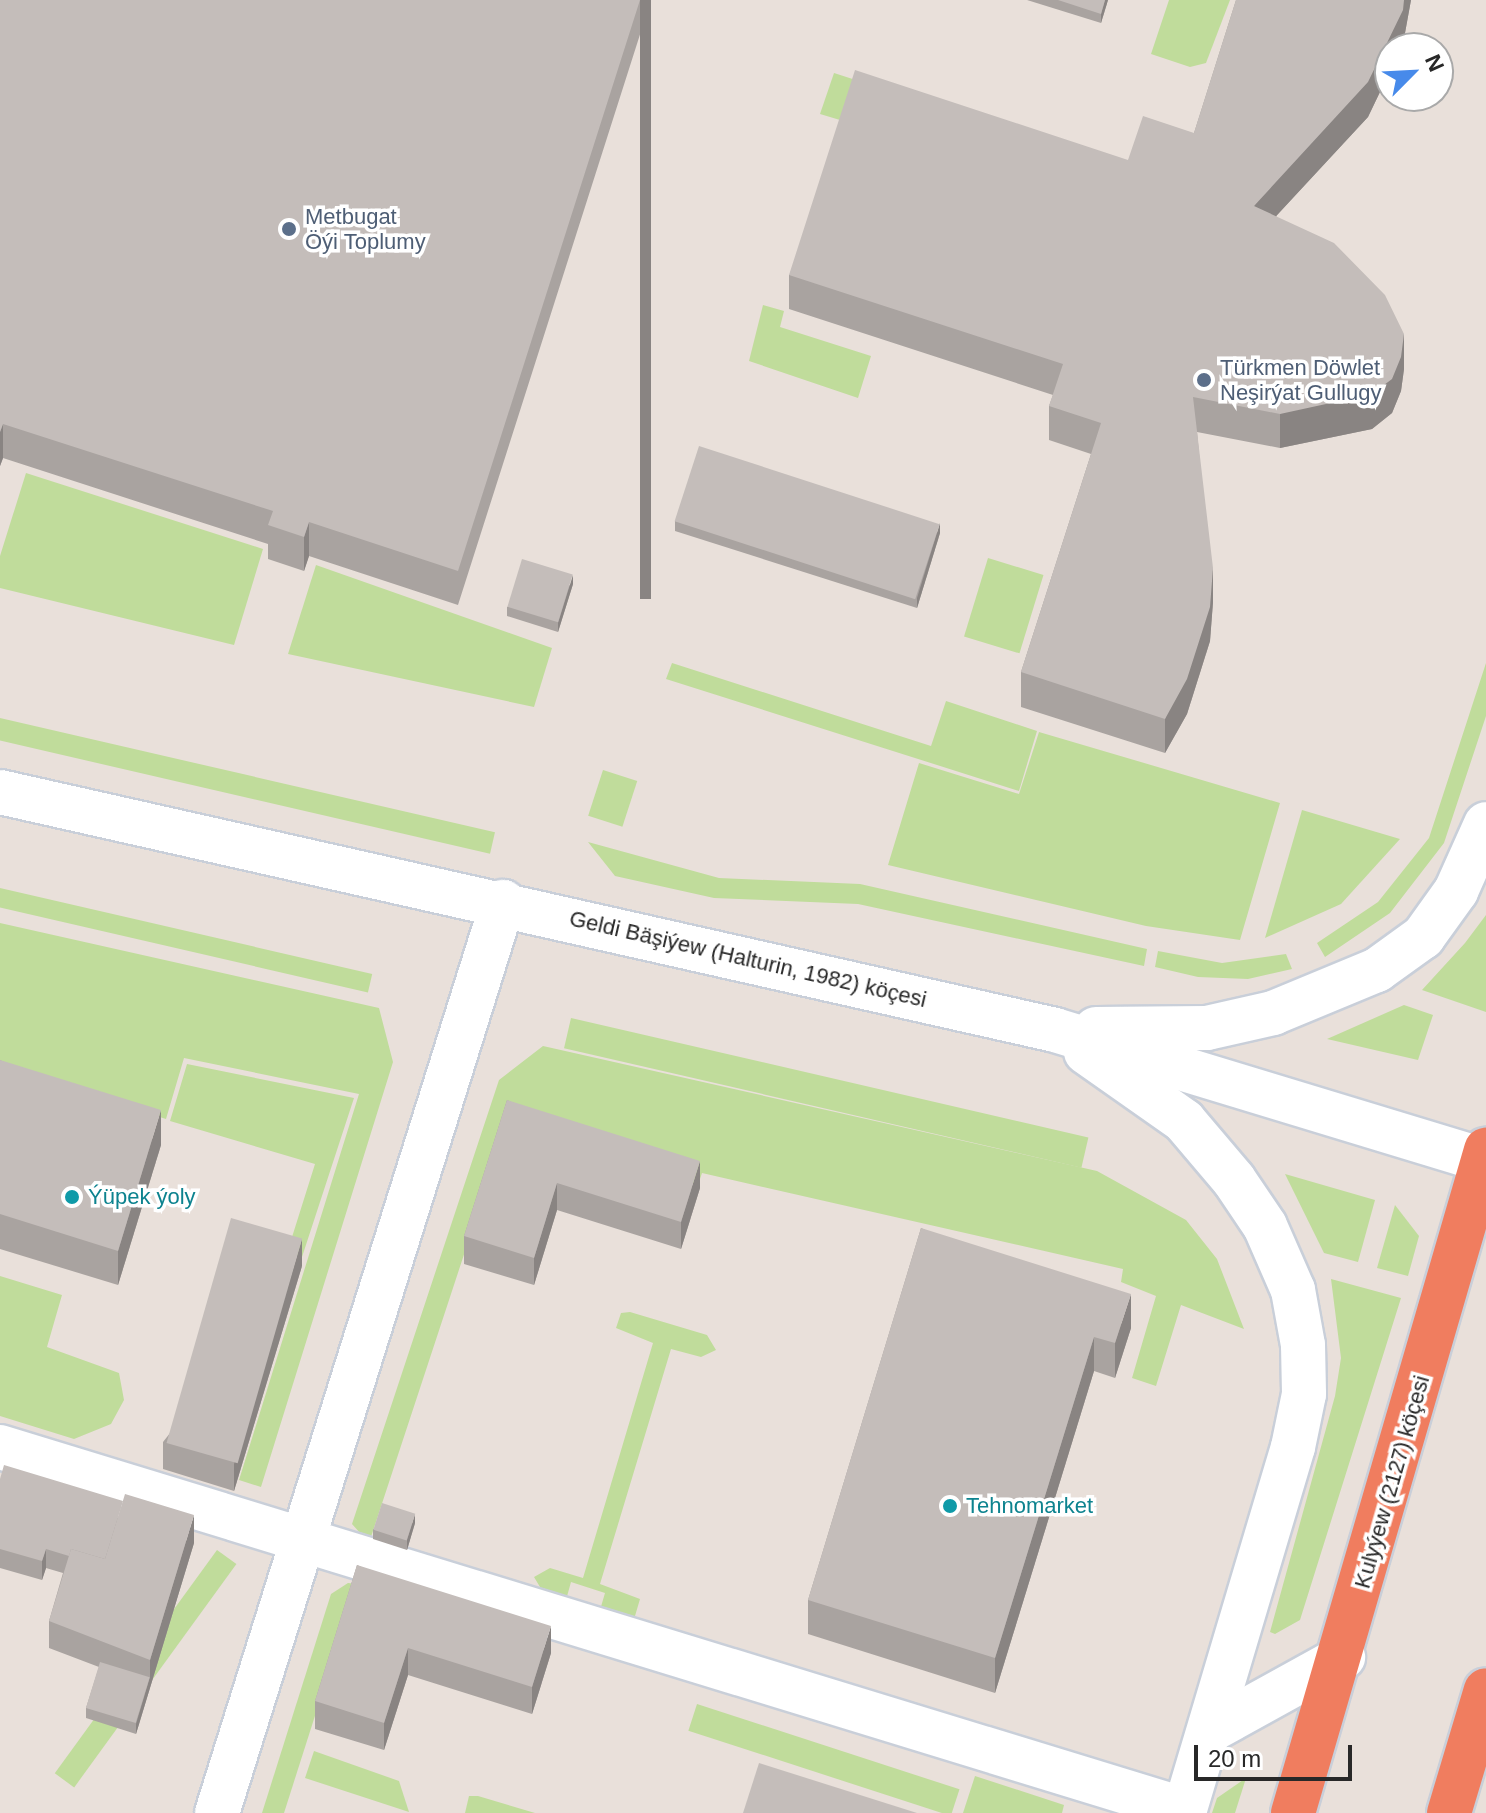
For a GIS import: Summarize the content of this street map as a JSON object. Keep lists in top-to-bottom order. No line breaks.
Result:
{"streets":{"highway":["Kulyýew (2127) köçesi"],"street":["Geldi Bäşiýew (Halturin, 1982) köçesi"]},"crossings":[["Geldi Bäşiýew (Halturin, 1982) köçesi","Kulyýew (2127) köçesi"]],"places":["Metbugat Öýi Toplumy","Türkmen Döwlet Neşirýat Gullugy","Ýüpek ýoly","Tehnomarket"],"scale_bar":"20 m","north":"top right"}
